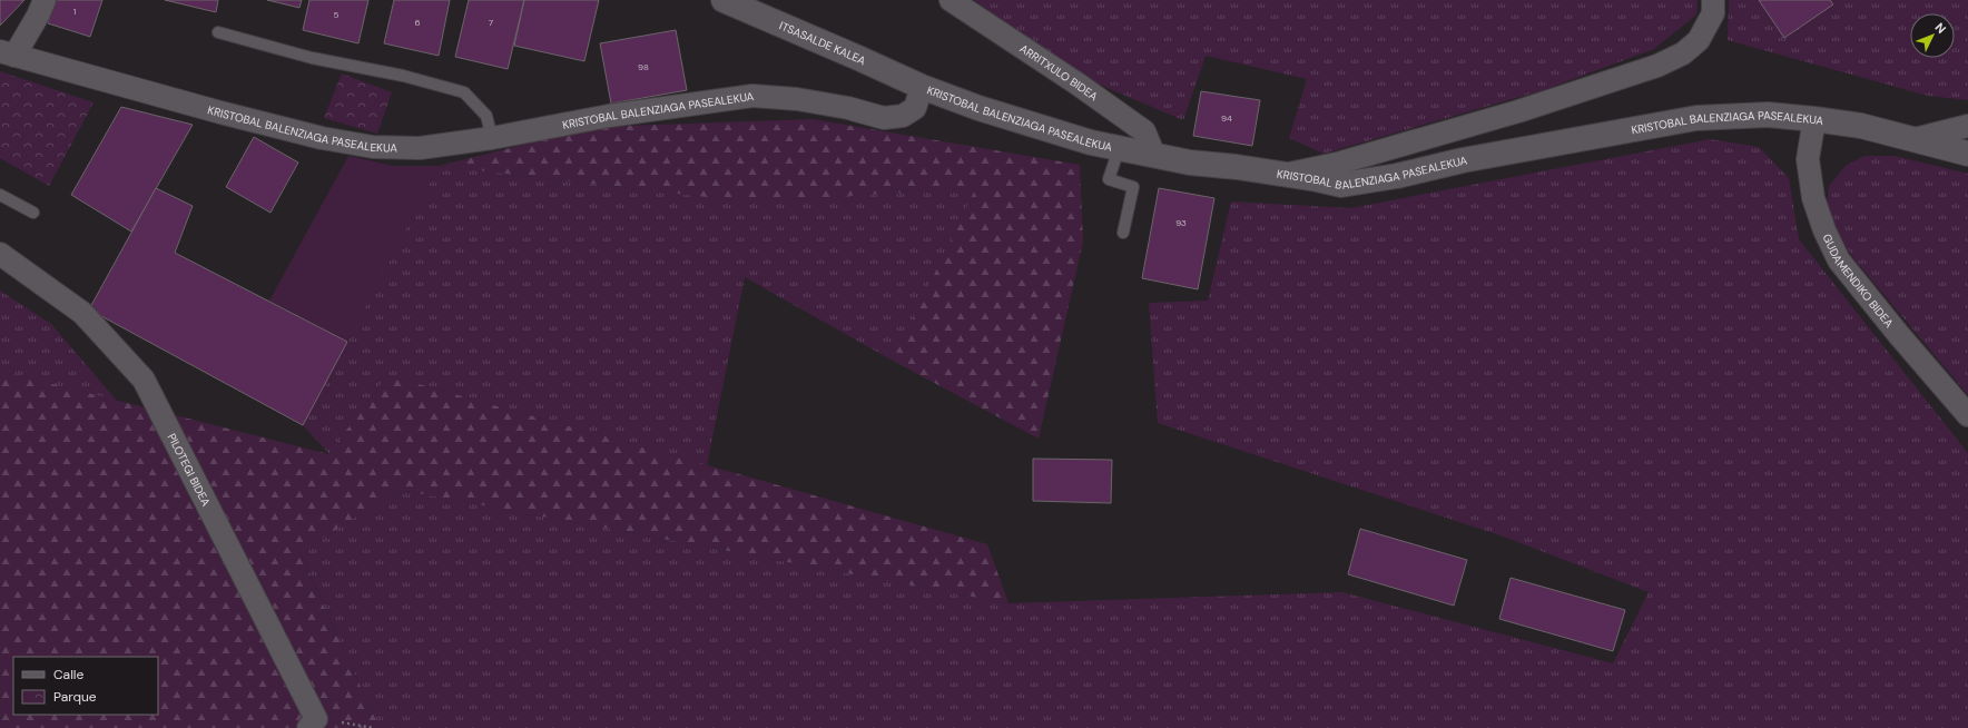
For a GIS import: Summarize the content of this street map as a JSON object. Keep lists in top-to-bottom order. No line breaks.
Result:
{"streets":{"street":["ITSASALDE KALEA","ARRITXULO BIDEA","KRISTOBAL BALENZIAGA PASEALEKUA","GUDAMENDIKO BIDEA","PILOTEGI BIDEA"]},"crossings":[["ITSASALDE KALEA","KRISTOBAL BALENZIAGA PASEALEKUA"],["ARRITXULO BIDEA","KRISTOBAL BALENZIAGA PASEALEKUA"],["KRISTOBAL BALENZIAGA PASEALEKUA","GUDAMENDIKO BIDEA"]],"house_numbers":["1","5","6","7","98","94","93"],"legend":["Calle","Parque"],"north":"top right"}
